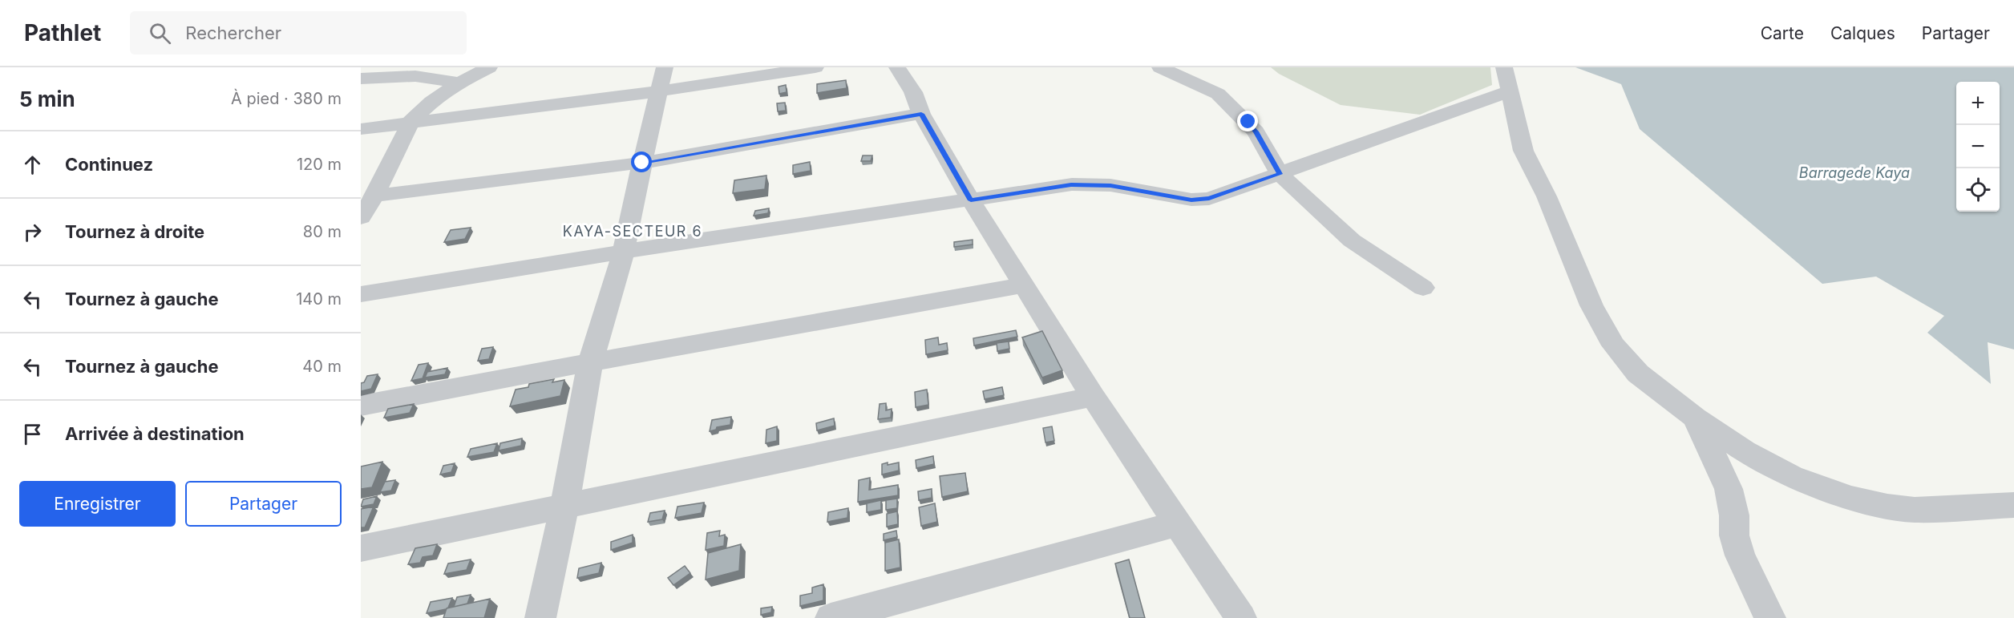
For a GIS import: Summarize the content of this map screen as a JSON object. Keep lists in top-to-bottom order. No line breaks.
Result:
{"districts":["KAYA-SECTEUR 6"],"water":["Barragede Kaya"],"page":{"header":"Pathlet","search":"Rechercher","nav":["Carte","Calques","Partager"],"heading":["5 min","À pied · 380 m"],"map_buttons":["+","−"],"list":[["Continuez","120 m"],["Tournez à droite","80 m"],["Tournez à gauche","140 m"],["Tournez à gauche","40 m"],"Arrivée à destination"],"buttons":["Enregistrer","Partager"]}}
